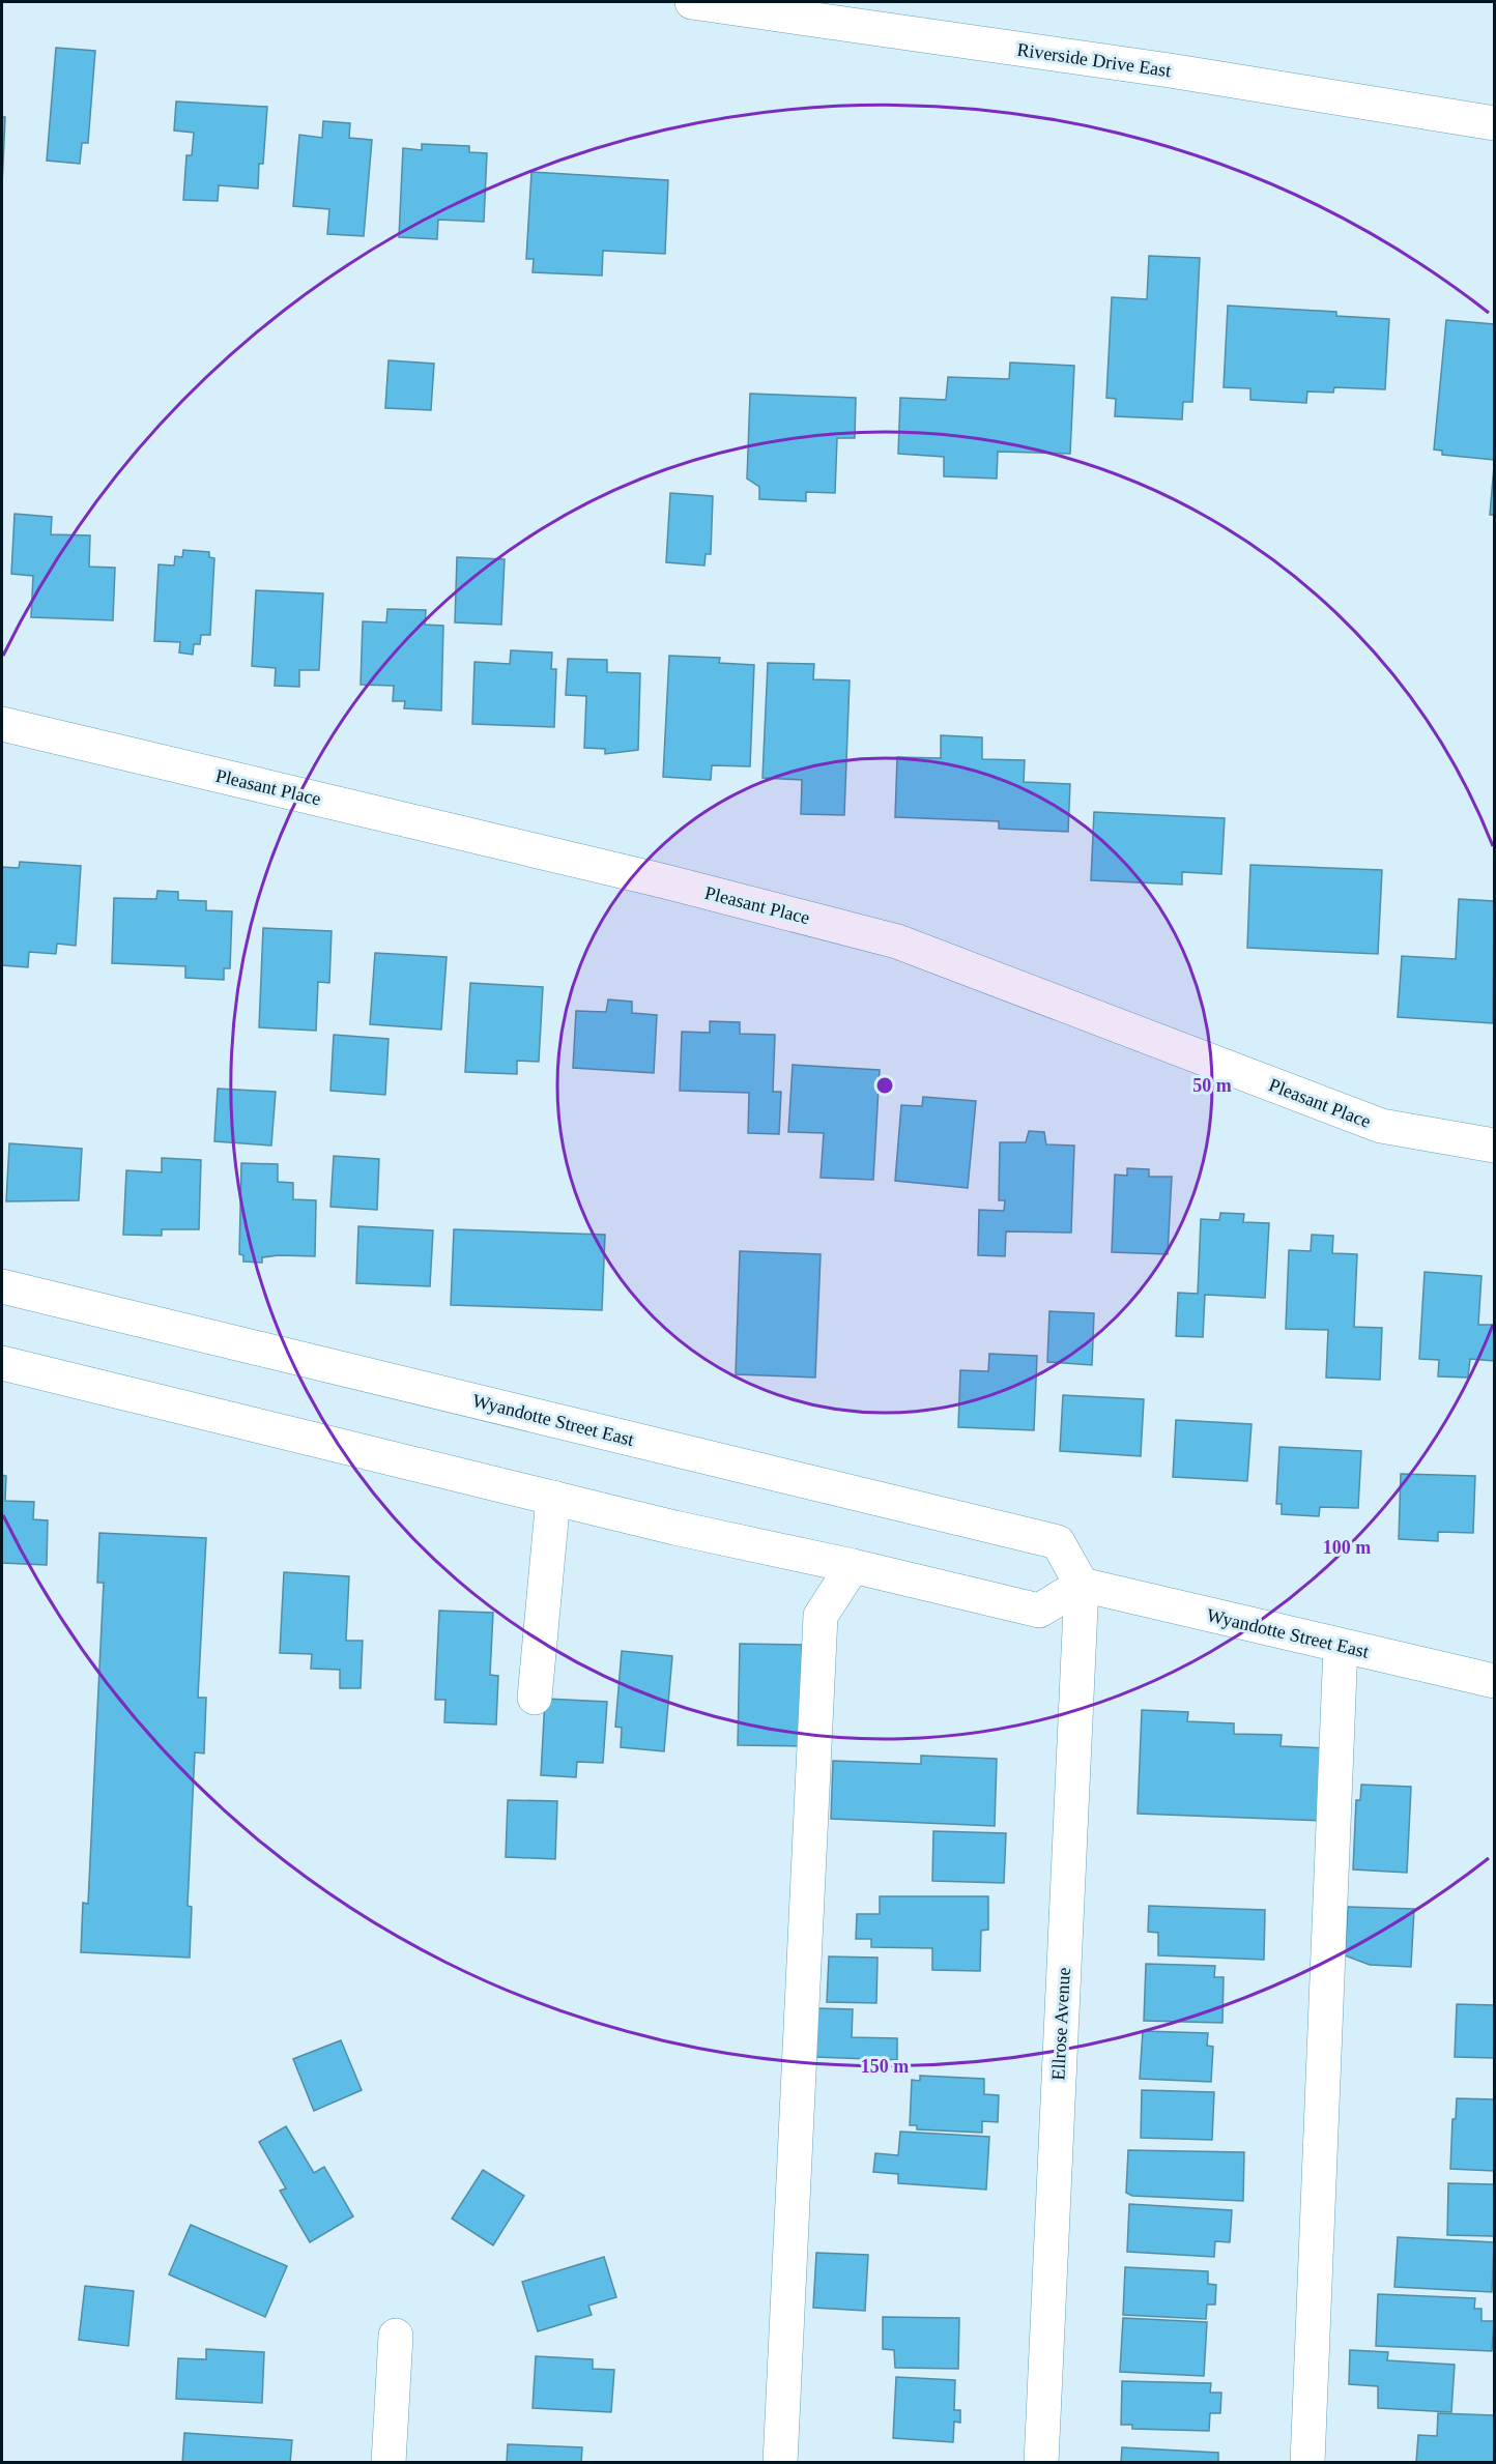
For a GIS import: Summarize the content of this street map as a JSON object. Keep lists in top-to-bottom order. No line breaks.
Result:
{"streets":{"main road":["Riverside Drive East","Pleasant Place","Wyandotte Street East","Ellrose Avenue"]},"crossings":[["Wyandotte Street East","Ellrose Avenue"]],"rings":["50 m","100 m","150 m"]}
